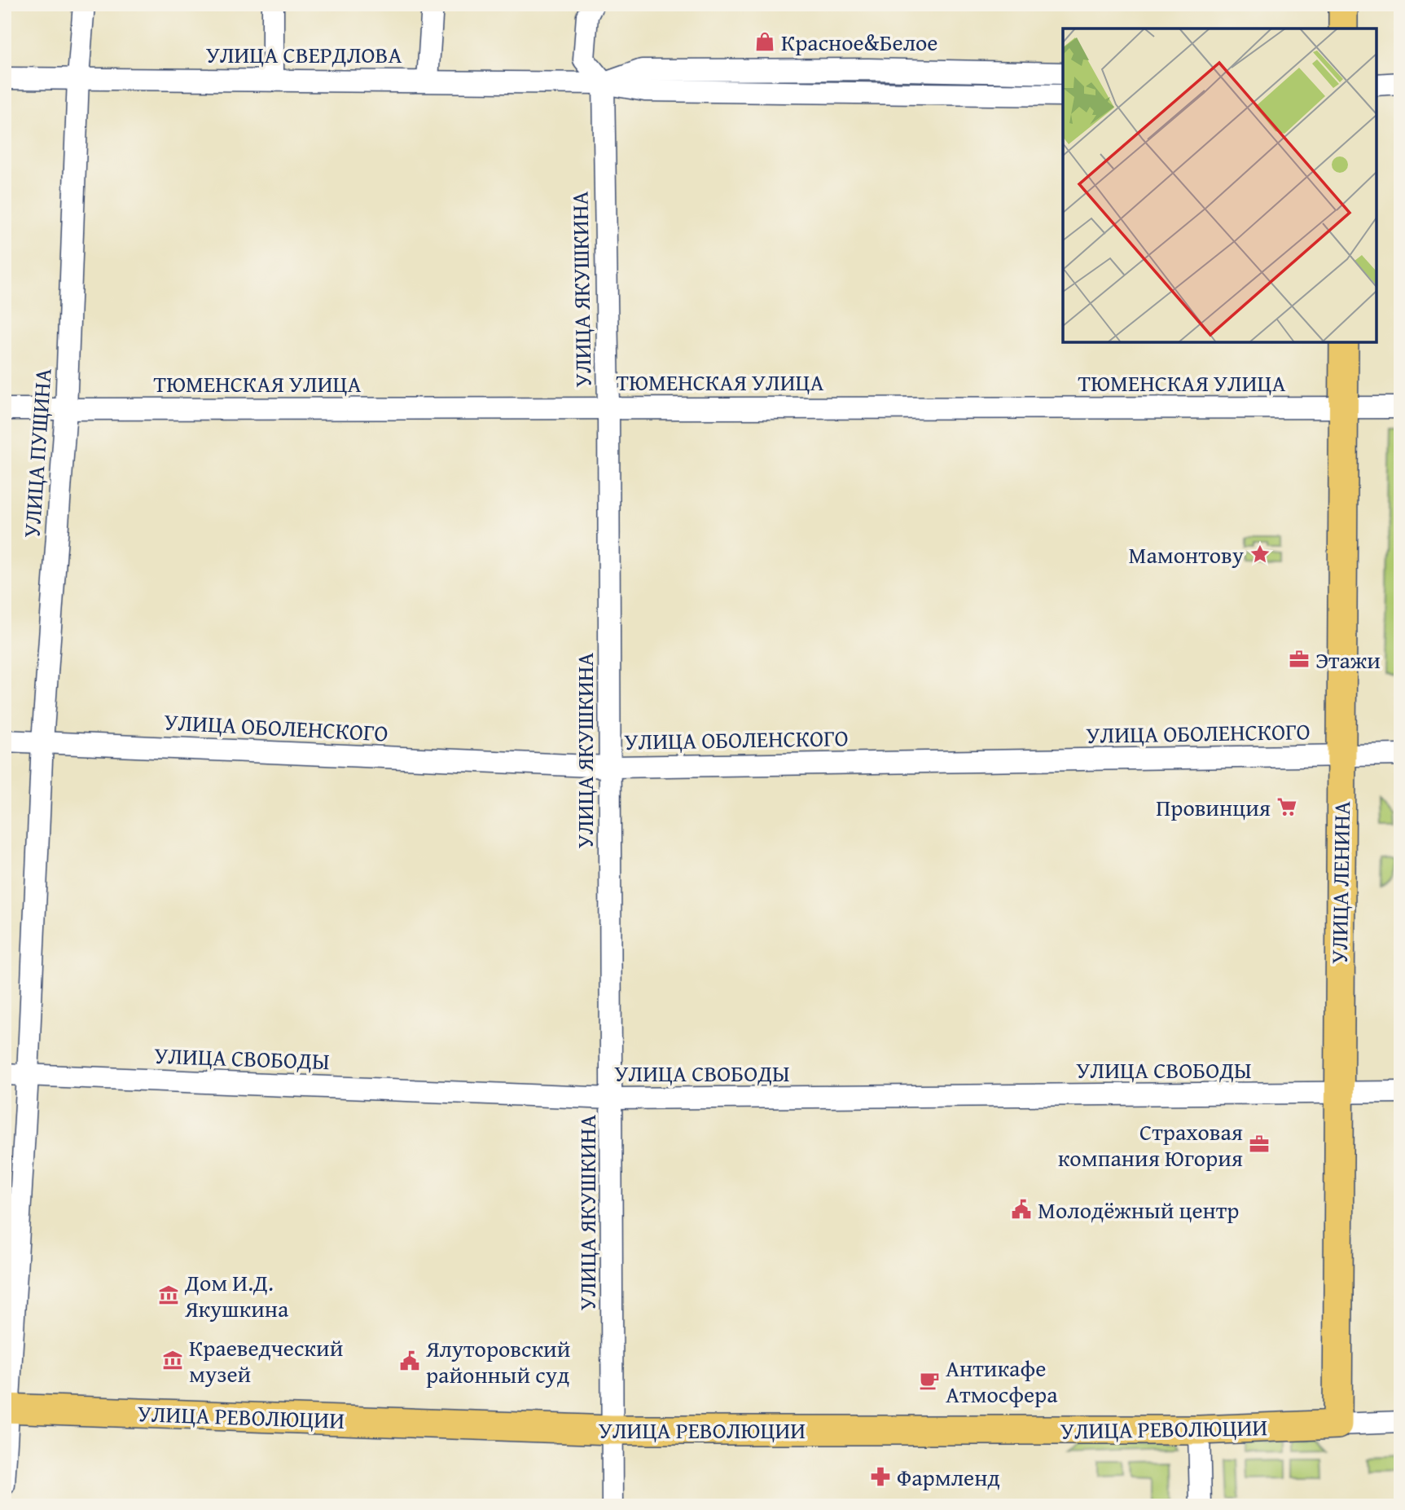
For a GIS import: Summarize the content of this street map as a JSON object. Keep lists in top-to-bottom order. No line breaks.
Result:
{"streets":{"main road":["УЛИЦА ЛЕНИНА","УЛИЦА РЕВОЛЮЦИИ"],"street":["УЛИЦА СВЕРДЛОВА","УЛИЦА ЯКУШКИНА","ТЮМЕНСКАЯ УЛИЦА","УЛИЦА ПУЩИНА","УЛИЦА ОБОЛЕНСКОГО","УЛИЦА СВОБОДЫ"]},"crossings":[["УЛИЦА СВЕРДЛОВА","УЛИЦА ЯКУШКИНА"],["УЛИЦА СВЕРДЛОВА","УЛИЦА ПУЩИНА"],["УЛИЦА ЯКУШКИНА","ТЮМЕНСКАЯ УЛИЦА"],["УЛИЦА ЯКУШКИНА","УЛИЦА ОБОЛЕНСКОГО"],["УЛИЦА ЯКУШКИНА","УЛИЦА СВОБОДЫ"],["УЛИЦА ЯКУШКИНА","УЛИЦА РЕВОЛЮЦИИ"],["ТЮМЕНСКАЯ УЛИЦА","УЛИЦА ПУЩИНА"],["ТЮМЕНСКАЯ УЛИЦА","УЛИЦА ЛЕНИНА"],["УЛИЦА ПУЩИНА","УЛИЦА ОБОЛЕНСКОГО"],["УЛИЦА ПУЩИНА","УЛИЦА СВОБОДЫ"],["УЛИЦА ПУЩИНА","УЛИЦА РЕВОЛЮЦИИ"],["УЛИЦА ОБОЛЕНСКОГО","УЛИЦА ЛЕНИНА"],["УЛИЦА ЛЕНИНА","УЛИЦА СВОБОДЫ"],["УЛИЦА ЛЕНИНА","УЛИЦА РЕВОЛЮЦИИ"]],"places":{"shop":["Красное&Белое"],"place":["Мамонтову"],"office":["Этажи","Страховая компания Югория"],"supermarket":["Провинция"],"public building":["Молодёжный центр","Ялуторовский районный суд"],"museum":["Дом И.Д. Якушкина","Краеведческий музей"],"cafe":["Антикафе Атмосфера"],"pharmacy":["Фармленд"]}}
